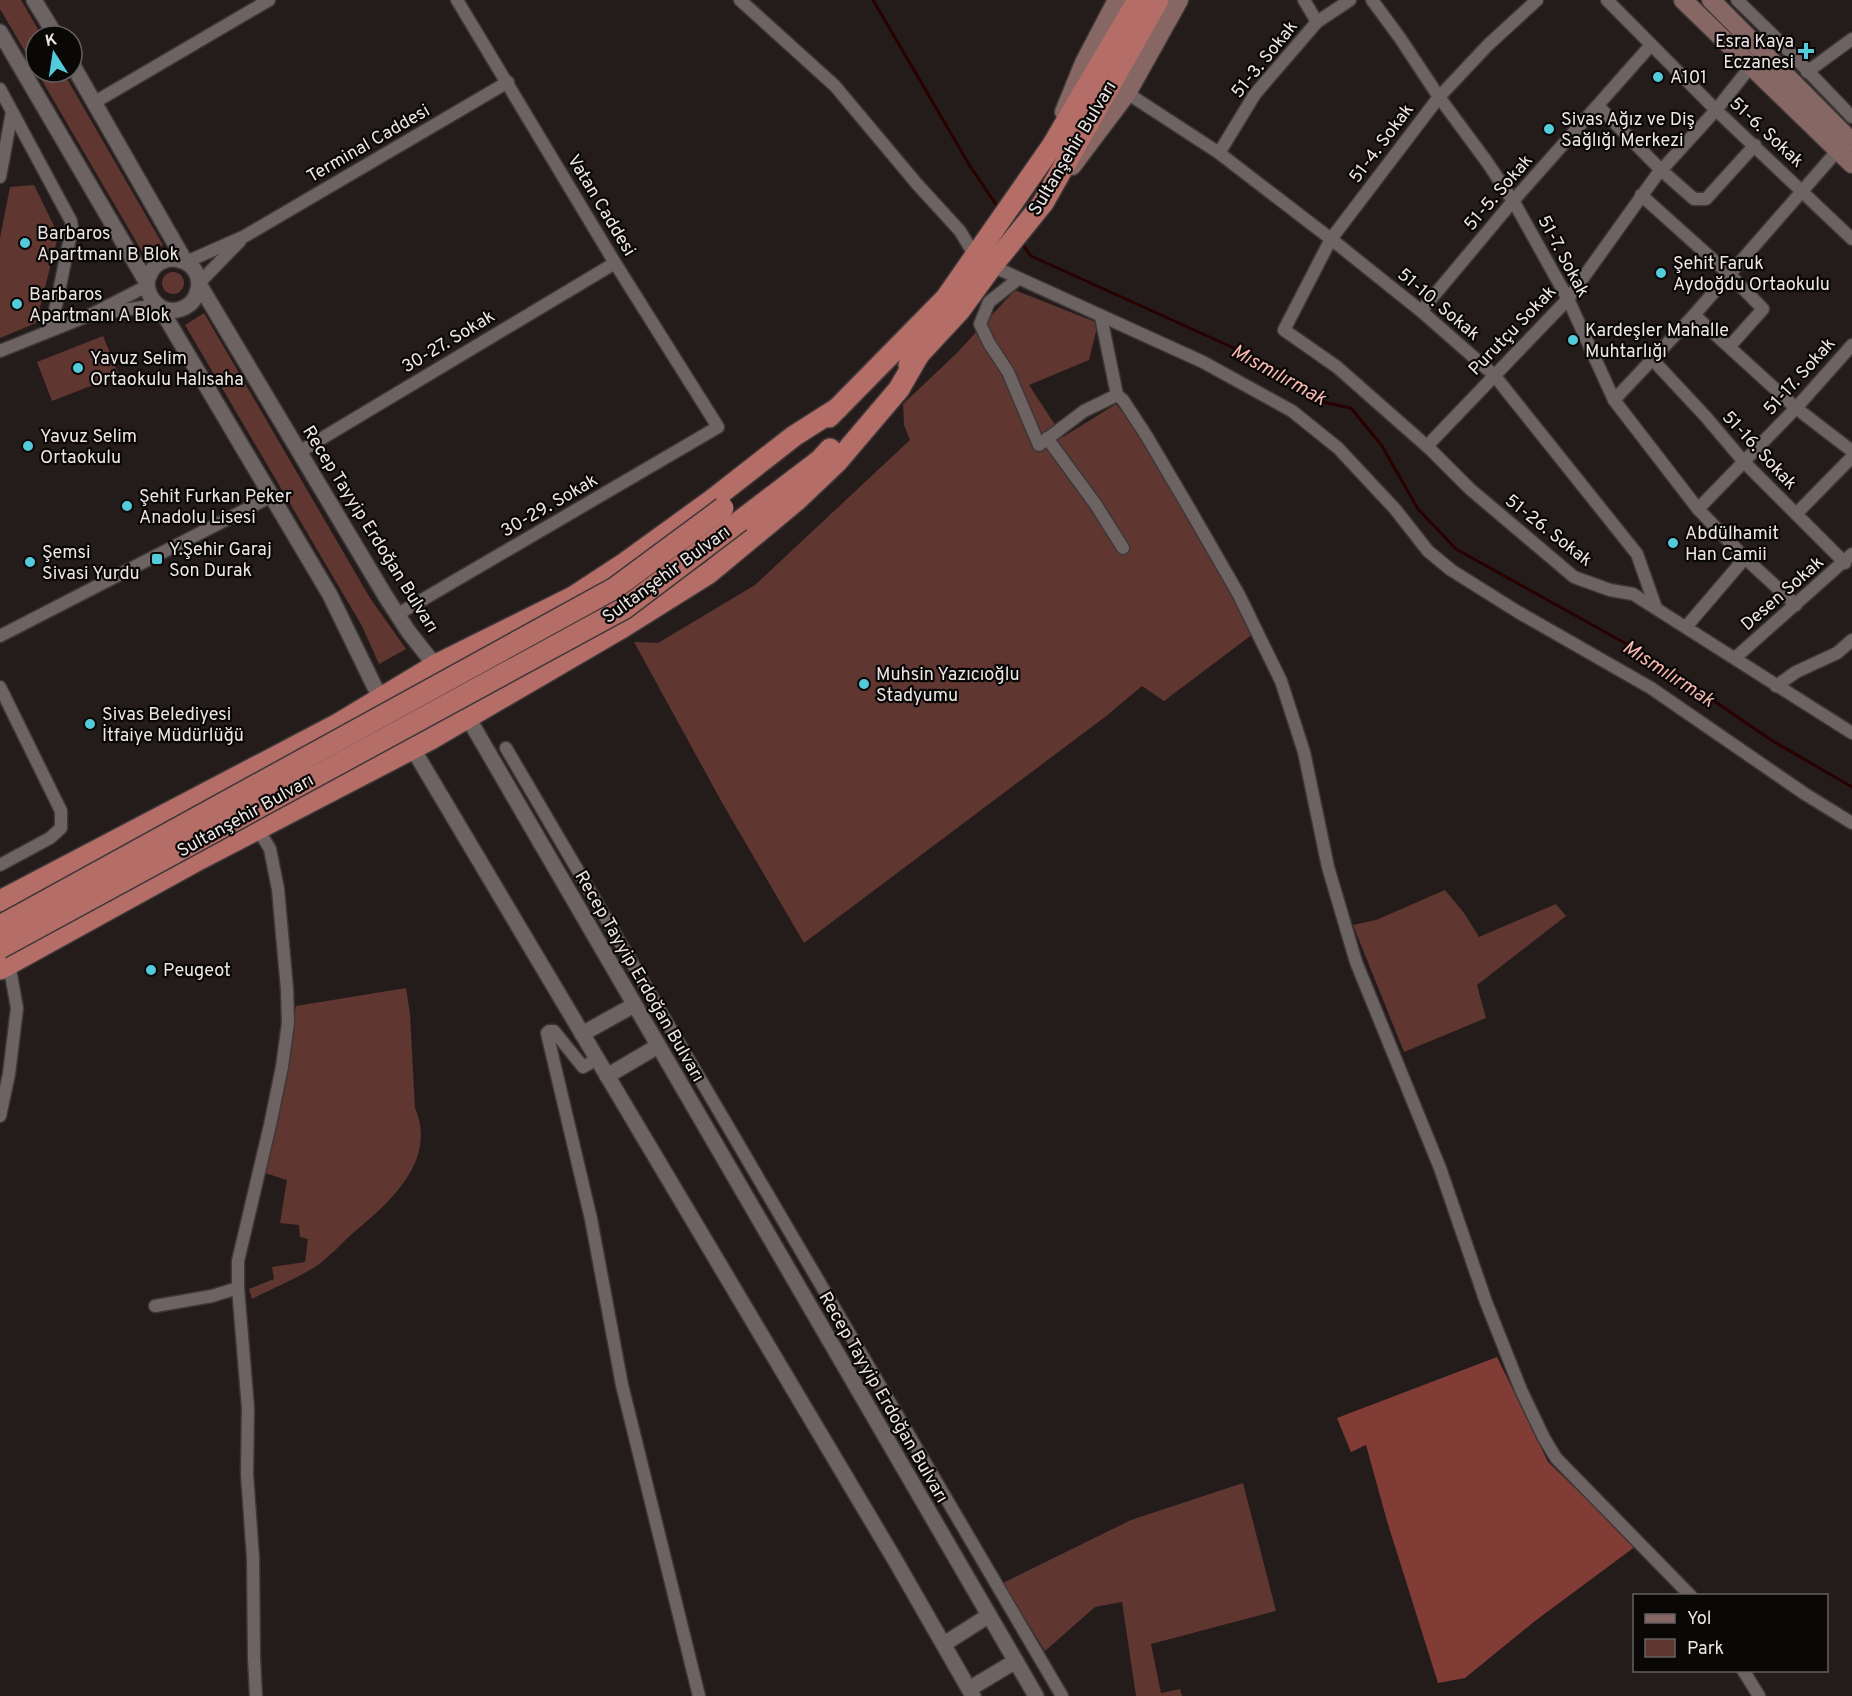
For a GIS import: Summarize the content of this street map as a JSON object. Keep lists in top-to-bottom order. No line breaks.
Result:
{"streets":{"highway":["Sultanşehir Bulvarı"],"street":["51-3. Sokak","51-6. Sokak","Terminal Caddesi","51-4. Sokak","51-5. Sokak","Vatan Caddesi","51-7. Sokak","51-10. Sokak","Purutçu Sokak","30-27. Sokak","51-17. Sokak","51-16. Sokak","30-29. Sokak","Recep Tayyip Erdoğan Bulvarı","51-26. Sokak","Desen Sokak"]},"crossings":[["51-3. Sokak","51-10. Sokak"],["51-6. Sokak","51-5. Sokak"],["51-6. Sokak","Purutçu Sokak"],["Terminal Caddesi","Vatan Caddesi"],["Terminal Caddesi","Recep Tayyip Erdoğan Bulvarı"],["51-4. Sokak","51-7. Sokak"],["51-4. Sokak","51-10. Sokak"],["51-4. Sokak","51-26. Sokak"],["51-5. Sokak","51-7. Sokak"],["51-5. Sokak","51-10. Sokak"],["Vatan Caddesi","30-27. Sokak"],["Vatan Caddesi","30-29. Sokak"],["51-7. Sokak","Purutçu Sokak"],["51-7. Sokak","51-17. Sokak"],["51-7. Sokak","Desen Sokak"],["51-10. Sokak","Purutçu Sokak"],["51-10. Sokak","51-26. Sokak"],["Purutçu Sokak","51-26. Sokak"],["30-27. Sokak","Recep Tayyip Erdoğan Bulvarı"],["51-17. Sokak","51-16. Sokak"],["51-16. Sokak","Desen Sokak"],["30-29. Sokak","Recep Tayyip Erdoğan Bulvarı"],["51-26. Sokak","Desen Sokak"]],"water":["Mısmılırmak"],"places":{"health":["Esra Kaya Eczanesi"],"other":["A101","Sivas Ağız ve Diş Sağlığı Merkezi","Barbaros Apartmanı B Blok","Şehit Faruk Aydoğdu Ortaokulu","Barbaros Apartmanı A Blok","Kardeşler Mahalle Muhtarlığı","Yavuz Selim Ortaokulu Halısaha","Yavuz Selim Ortaokulu","Şehit Furkan Peker Anadolu Lisesi","Abdülhamit Han Camii","Şemsi Sivasi Yurdu","Muhsin Yazıcıoğlu Stadyumu","Sivas Belediyesi İtfaiye Müdürlüğü","Peugeot"],"transit":["Y.Şehir Garaj Son Durak"]},"legend":["Yol","Park"],"north":"top"}
